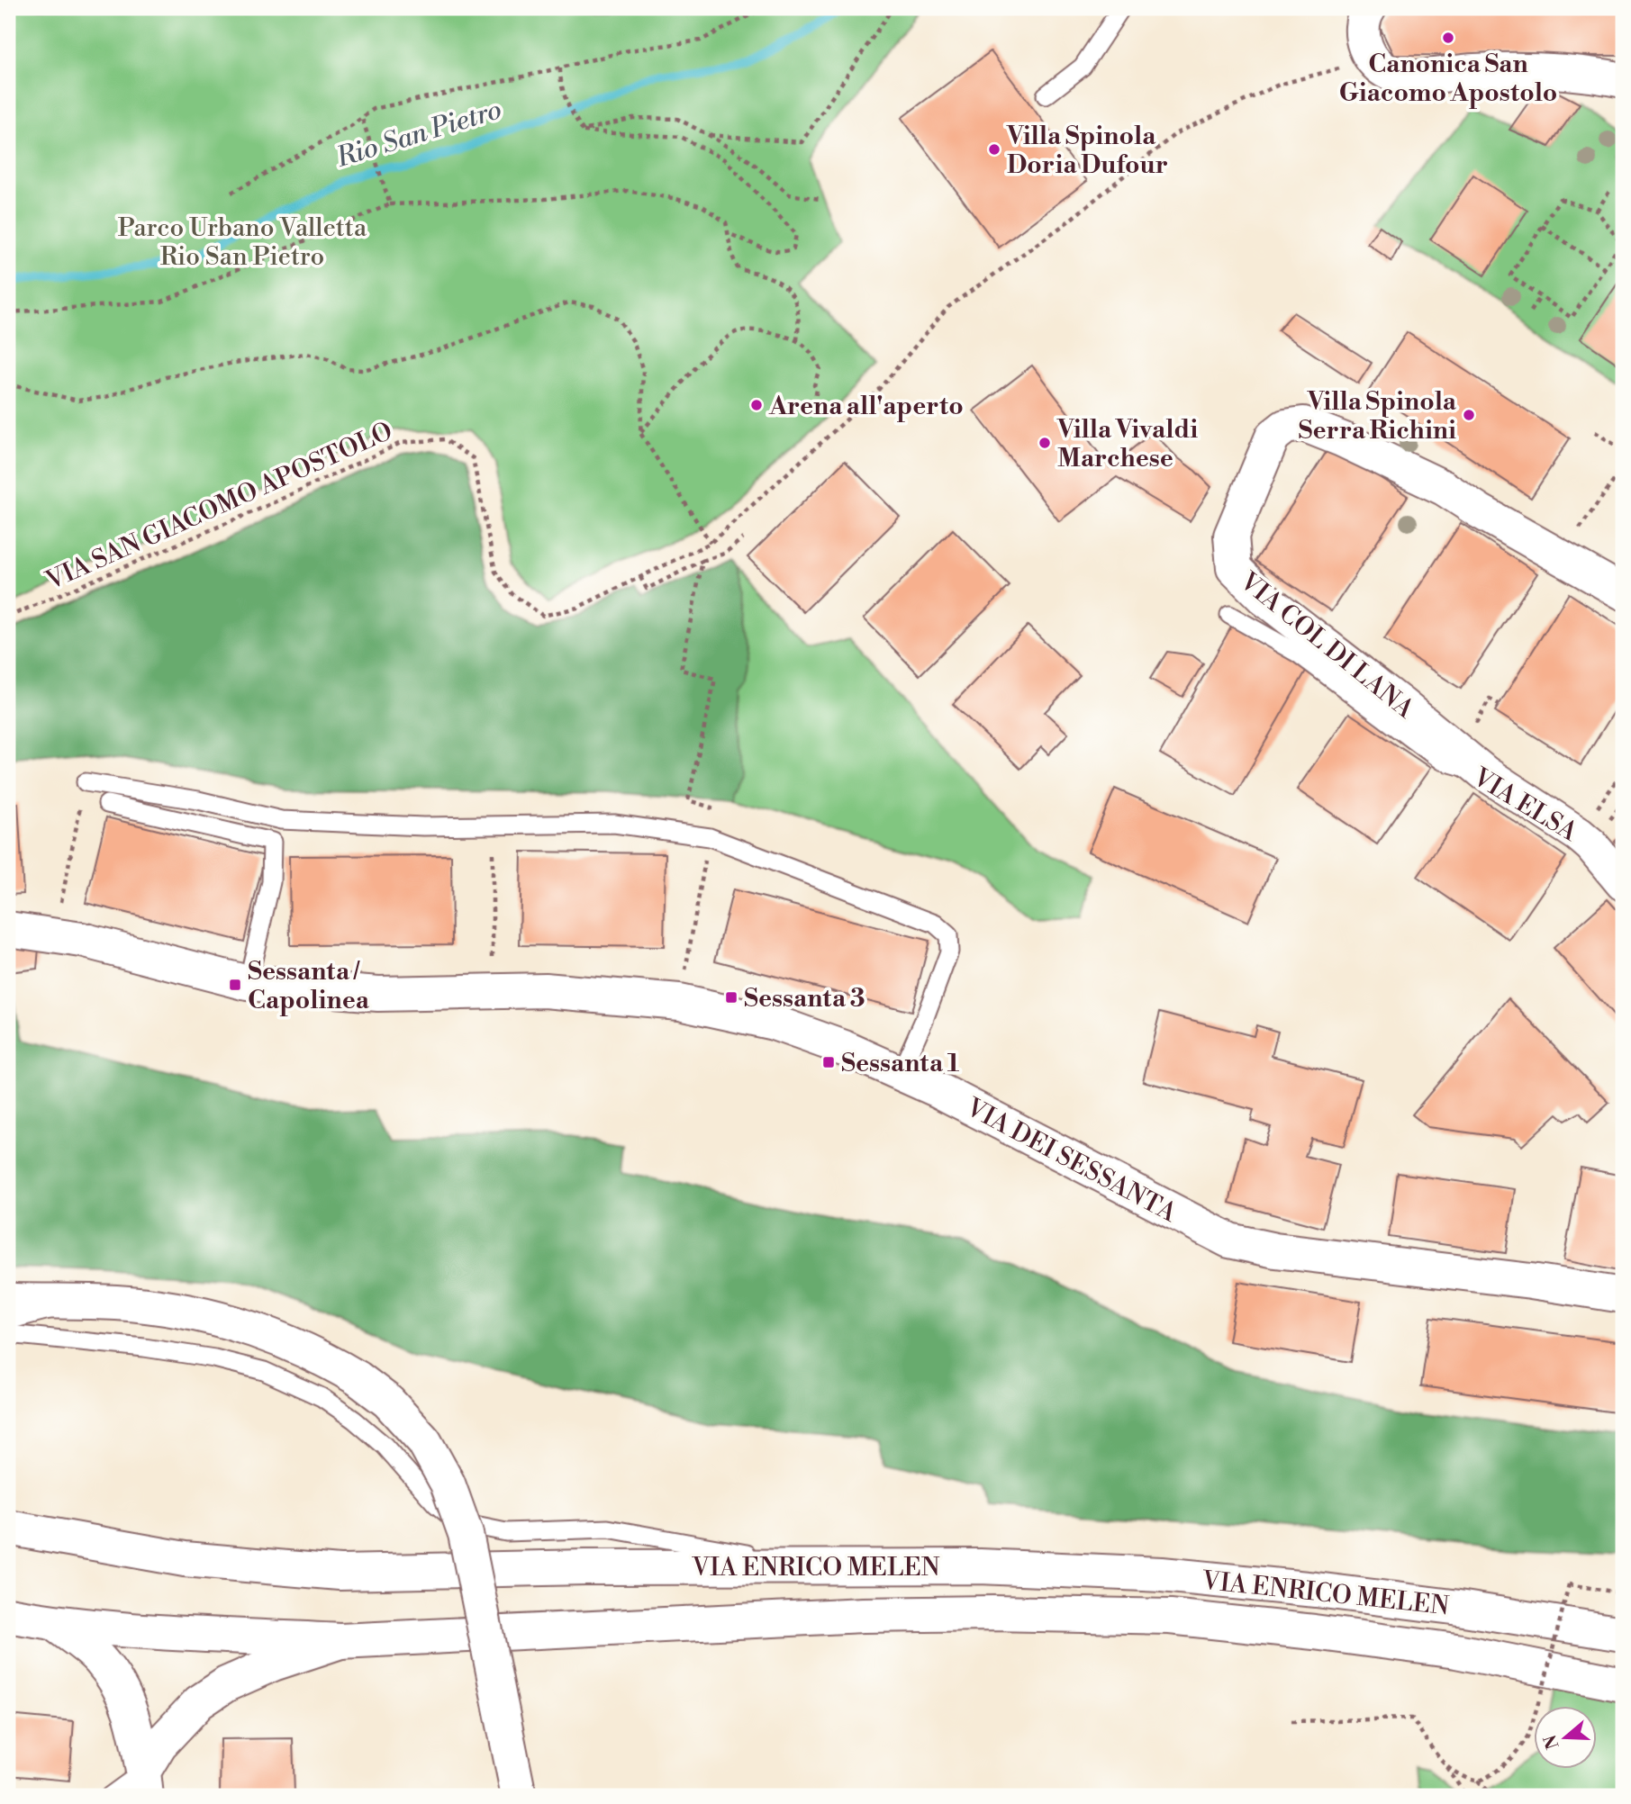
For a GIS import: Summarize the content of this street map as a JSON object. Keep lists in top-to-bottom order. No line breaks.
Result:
{"streets":{"main road":["VIA COL DI LANA","VIA ELSA","VIA DEI SESSANTA","VIA ENRICO MELEN"],"path":["VIA SAN GIACOMO APOSTOLO"]},"crossings":[["VIA COL DI LANA","VIA ELSA"]],"water":["Rio San Pietro"],"parks":["Parco Urbano Valletta Rio San Pietro"],"places":{"other":["Canonica San Giacomo Apostolo","Villa Spinola Doria Dufour","Arena all'aperto","Villa Spinola Serra Richini","Villa Vivaldi Marchese"],"transit":["Sessanta / Capolinea","Sessanta 3","Sessanta 1"]},"north":"left"}
